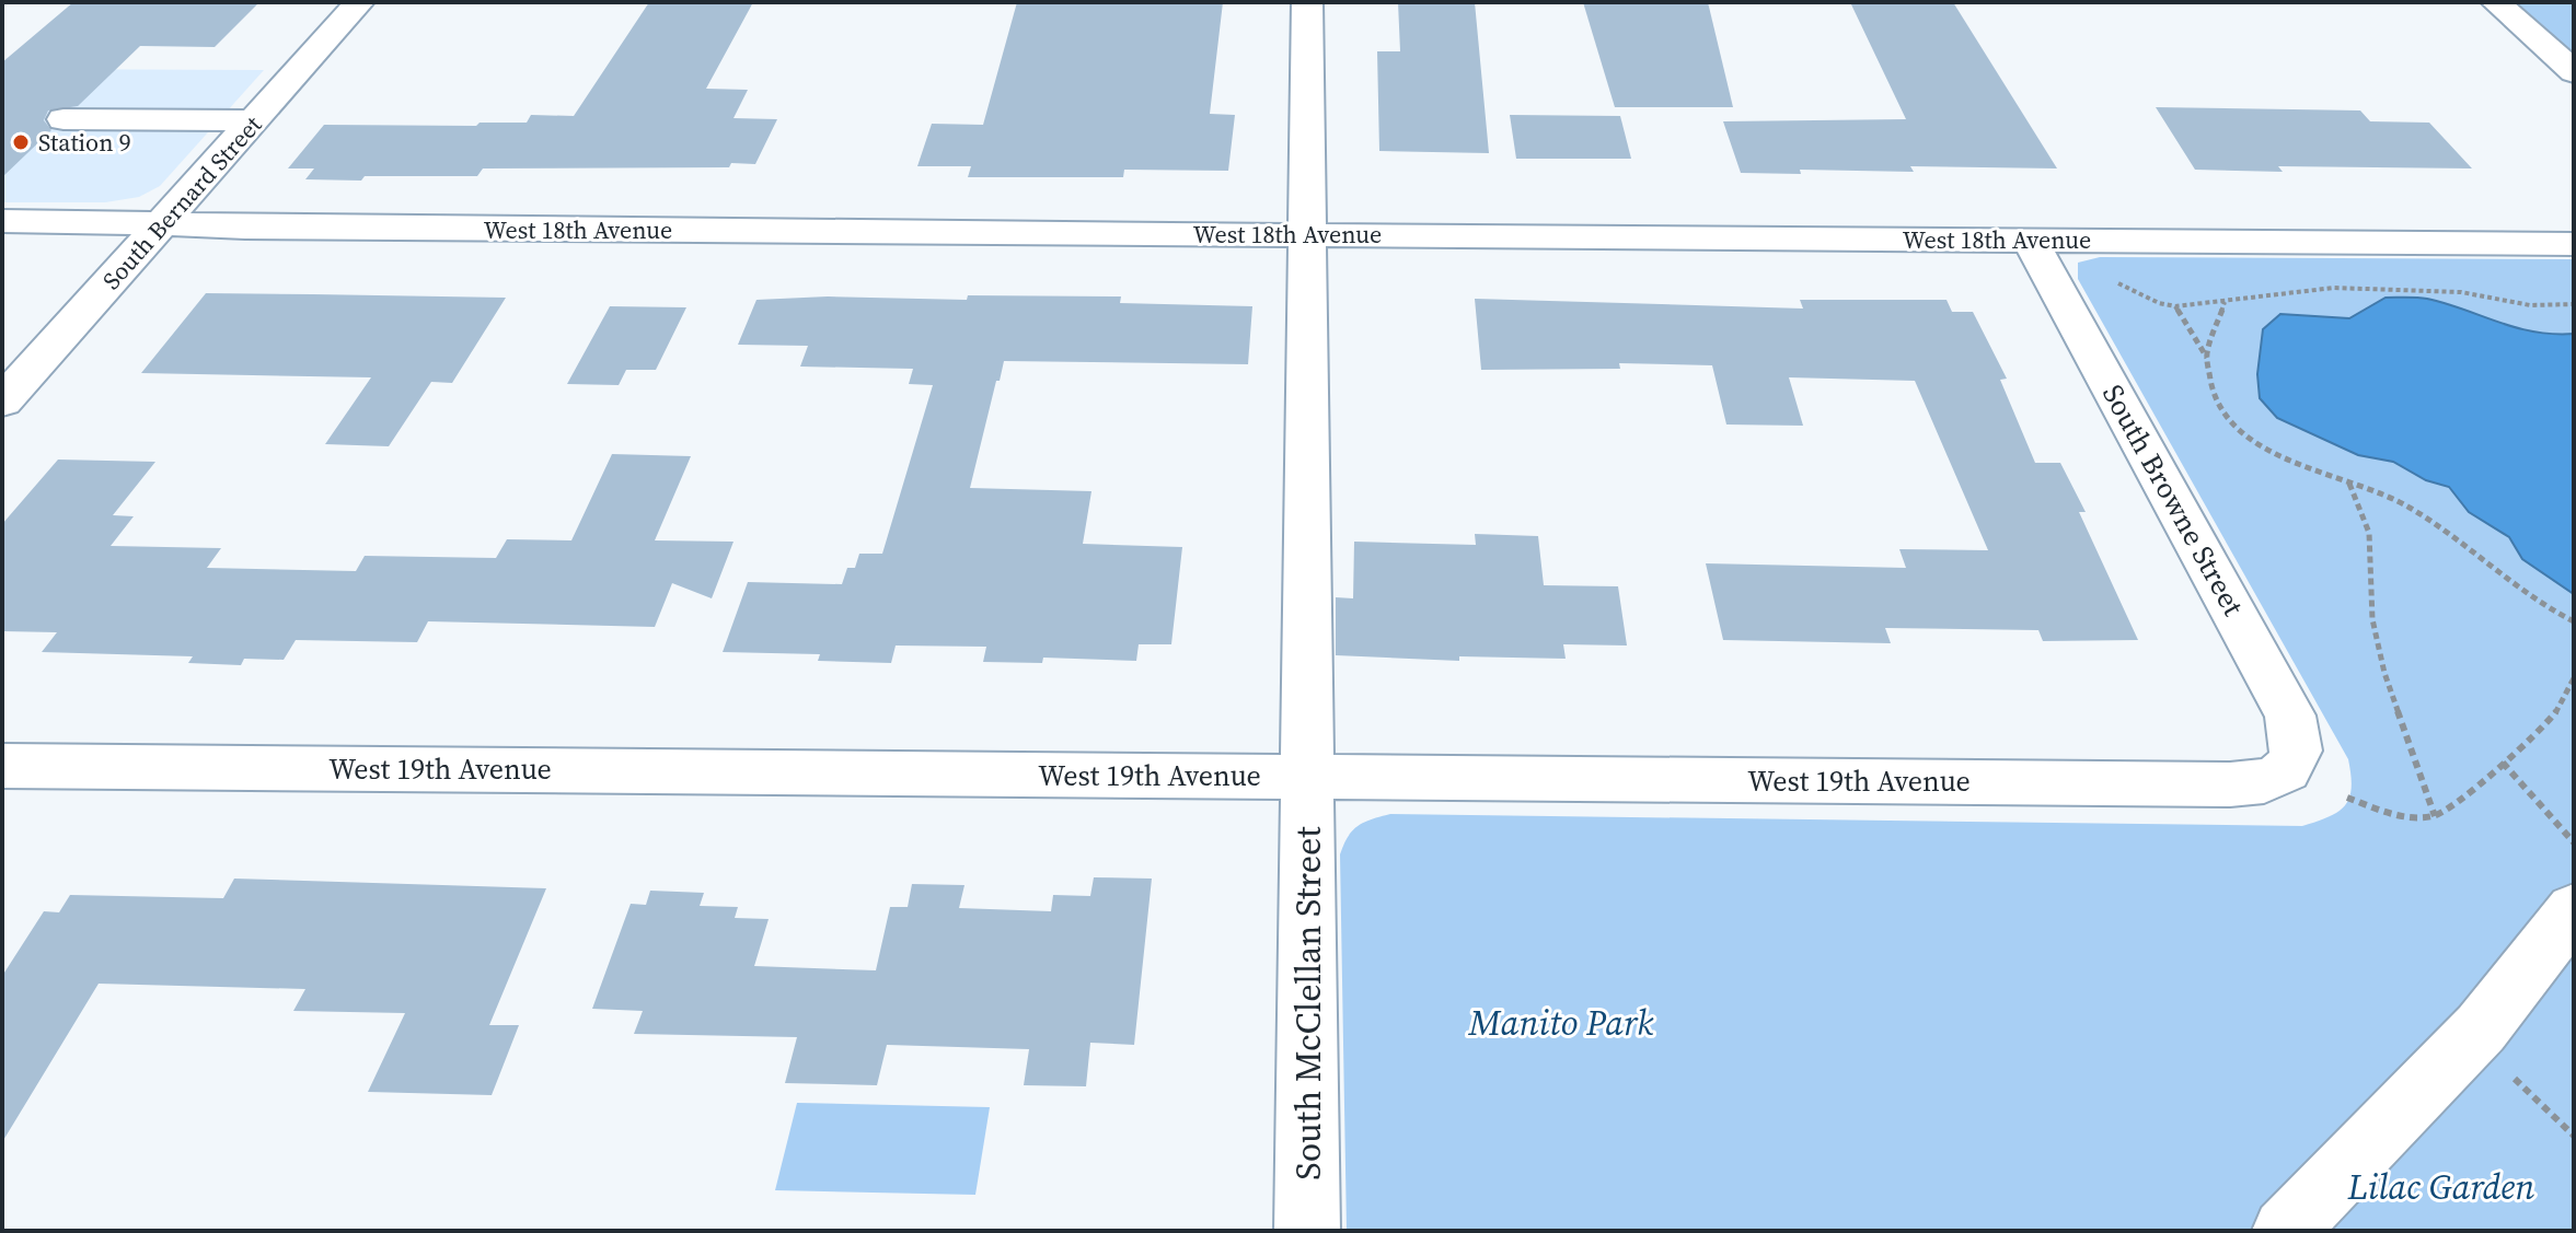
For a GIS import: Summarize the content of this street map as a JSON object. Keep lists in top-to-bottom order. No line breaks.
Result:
{"streets":{"street":["South Bernard Street","West 18th Avenue","South Browne Street","West 19th Avenue","South McClellan Street"]},"crossings":[["South Bernard Street","West 18th Avenue"],["West 18th Avenue","South Browne Street"],["West 18th Avenue","South McClellan Street"],["South Browne Street","West 19th Avenue"],["West 19th Avenue","South McClellan Street"]],"parks":["Manito Park","Lilac Garden"],"places":["Station 9"]}
